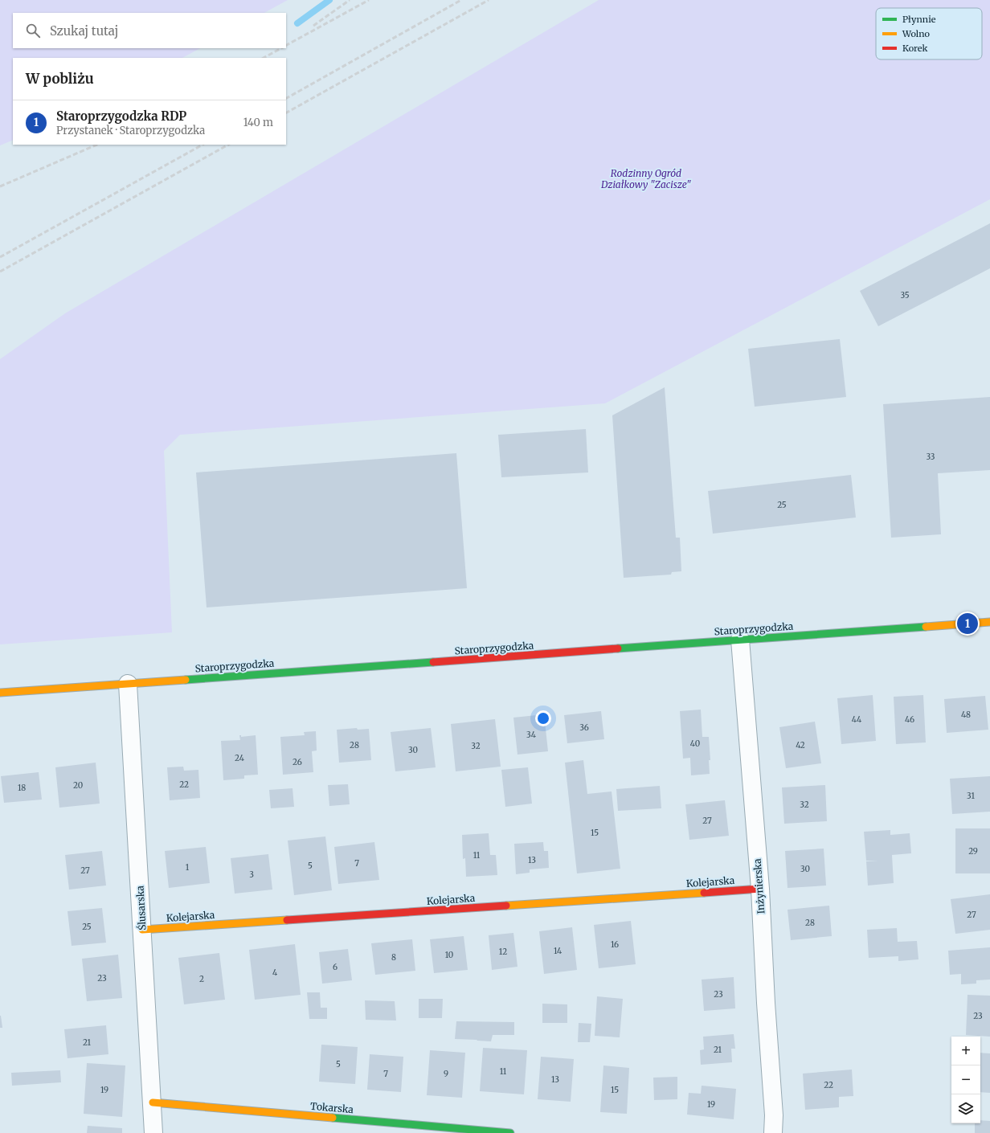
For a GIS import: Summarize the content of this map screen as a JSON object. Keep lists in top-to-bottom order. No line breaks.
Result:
{"streets":{"street":["Staroprzygodzka","Kolejarska","Inżynierska","Ślusarska","Tokarska"]},"crossings":[["Staroprzygodzka","Inżynierska"],["Staroprzygodzka","Ślusarska"],["Kolejarska","Inżynierska"],["Kolejarska","Ślusarska"],["Ślusarska","Tokarska"]],"parks":["Rodzinny Ogród Działkowy \"Zacisze\""],"house_numbers":["35","33","25","48","44","46","36","34","40","28","42","32","30","24","26","22","20","18","31","32","27","15","29","11","13","7","5","1","30","27","3","27","28","25","16","14","12","10","8","6","4","23","2","23","23","21","21","5","11","7","9","13","22","19","15","19"],"legend":["Płynnie","Wolno","Korek"],"page":{"search":"Szukaj tutaj","heading":"W pobliżu","list":[{"mark":"1","name":"Staroprzygodzka RDP","note":"Przystanek · Staroprzygodzka","value":"140 m"}],"pins":"1","map_buttons":["+","−"]}}
